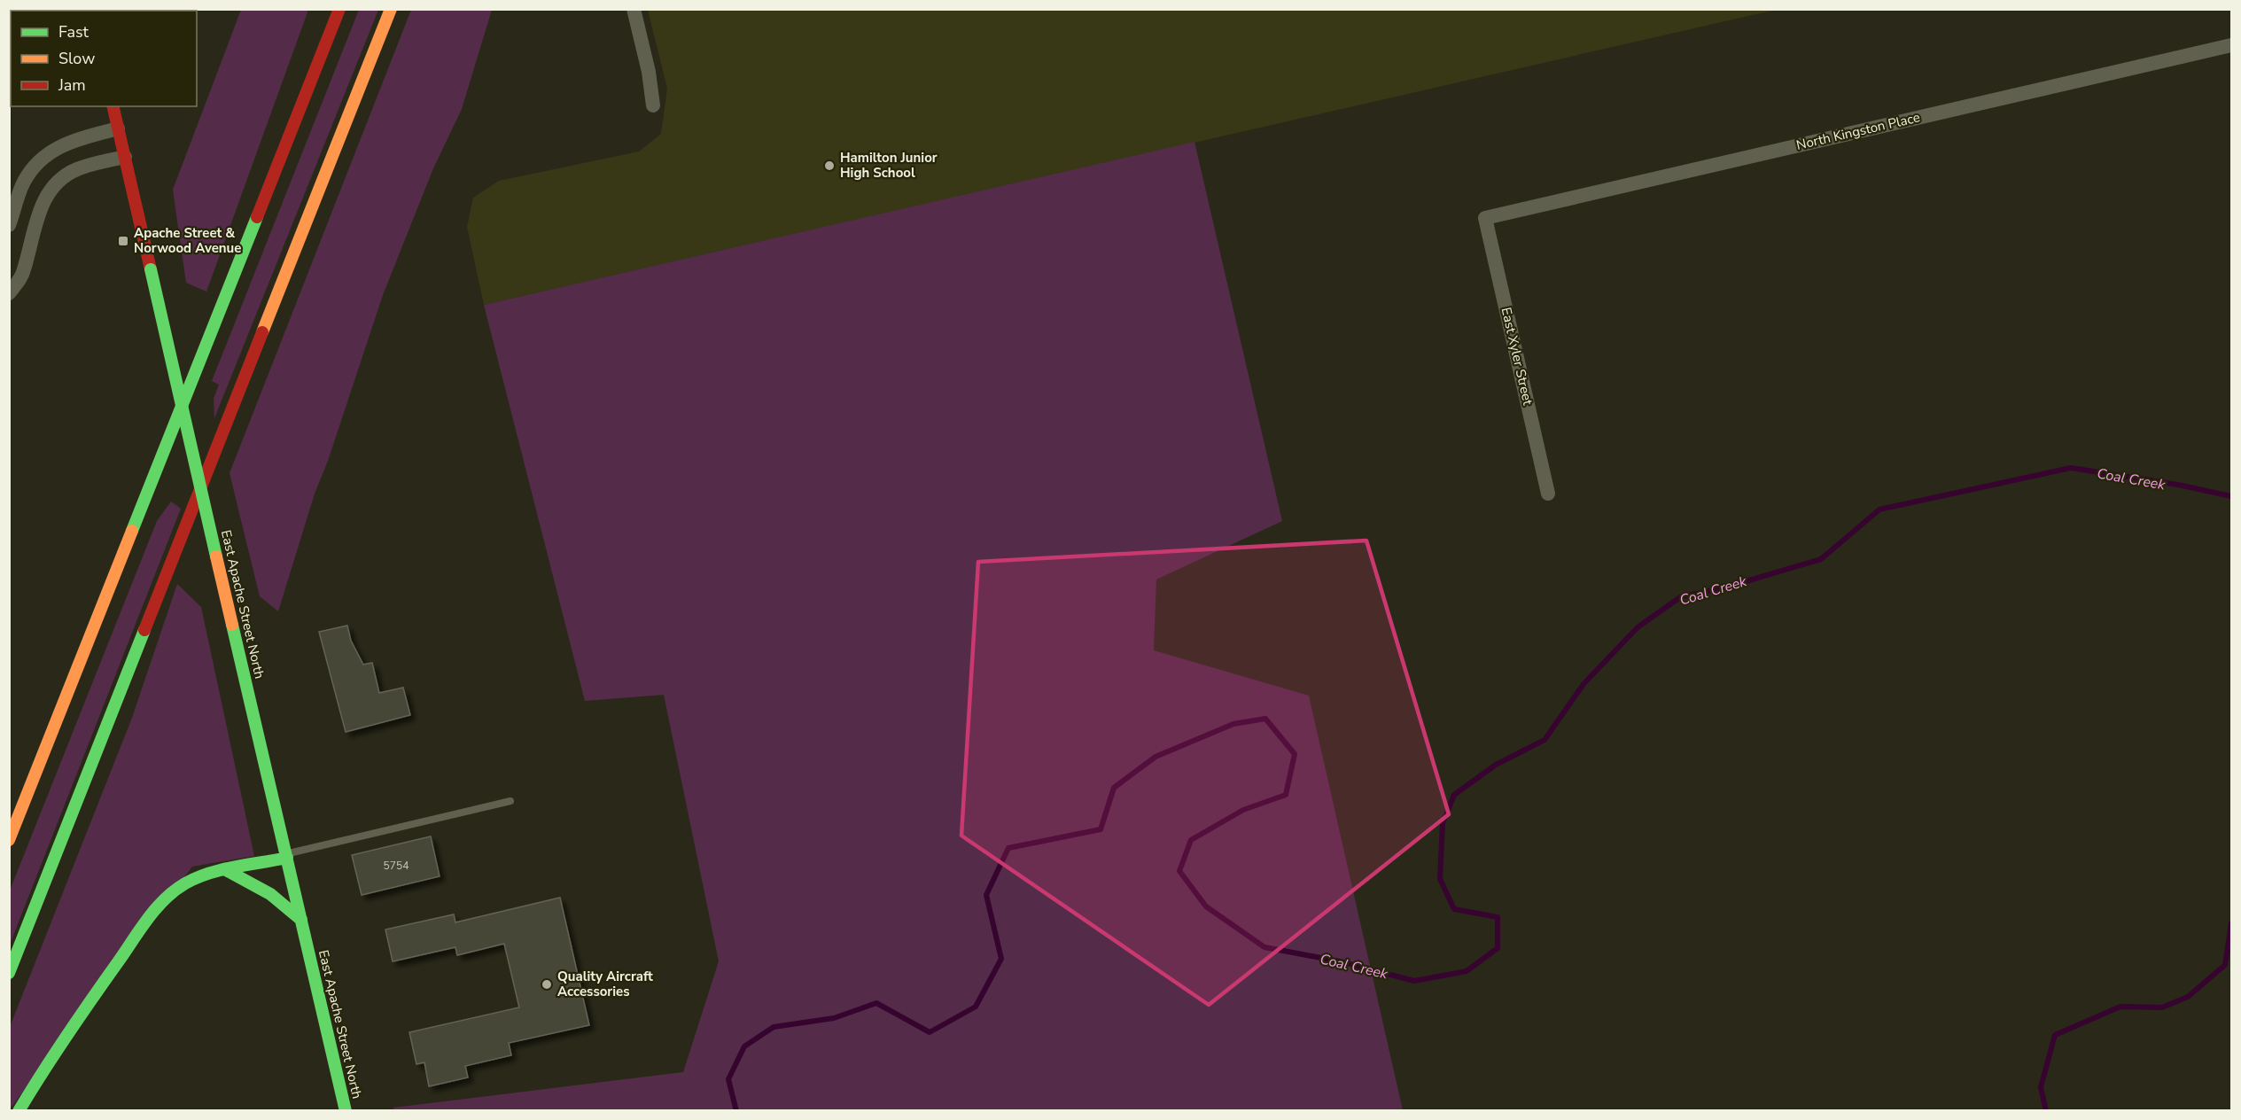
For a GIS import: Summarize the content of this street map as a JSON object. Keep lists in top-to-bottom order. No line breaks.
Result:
{"streets":{"main road":["East Apache Street North"],"street":["North Kingston Place","East Xyler Street"]},"crossings":[["North Kingston Place","East Xyler Street"]],"water":["Coal Creek"],"places":{"other":["Hamilton Junior High School","Quality Aircraft Accessories"],"transit":["Apache Street & Norwood Avenue"]},"house_numbers":["5754"],"legend":["Fast","Slow","Jam"]}
